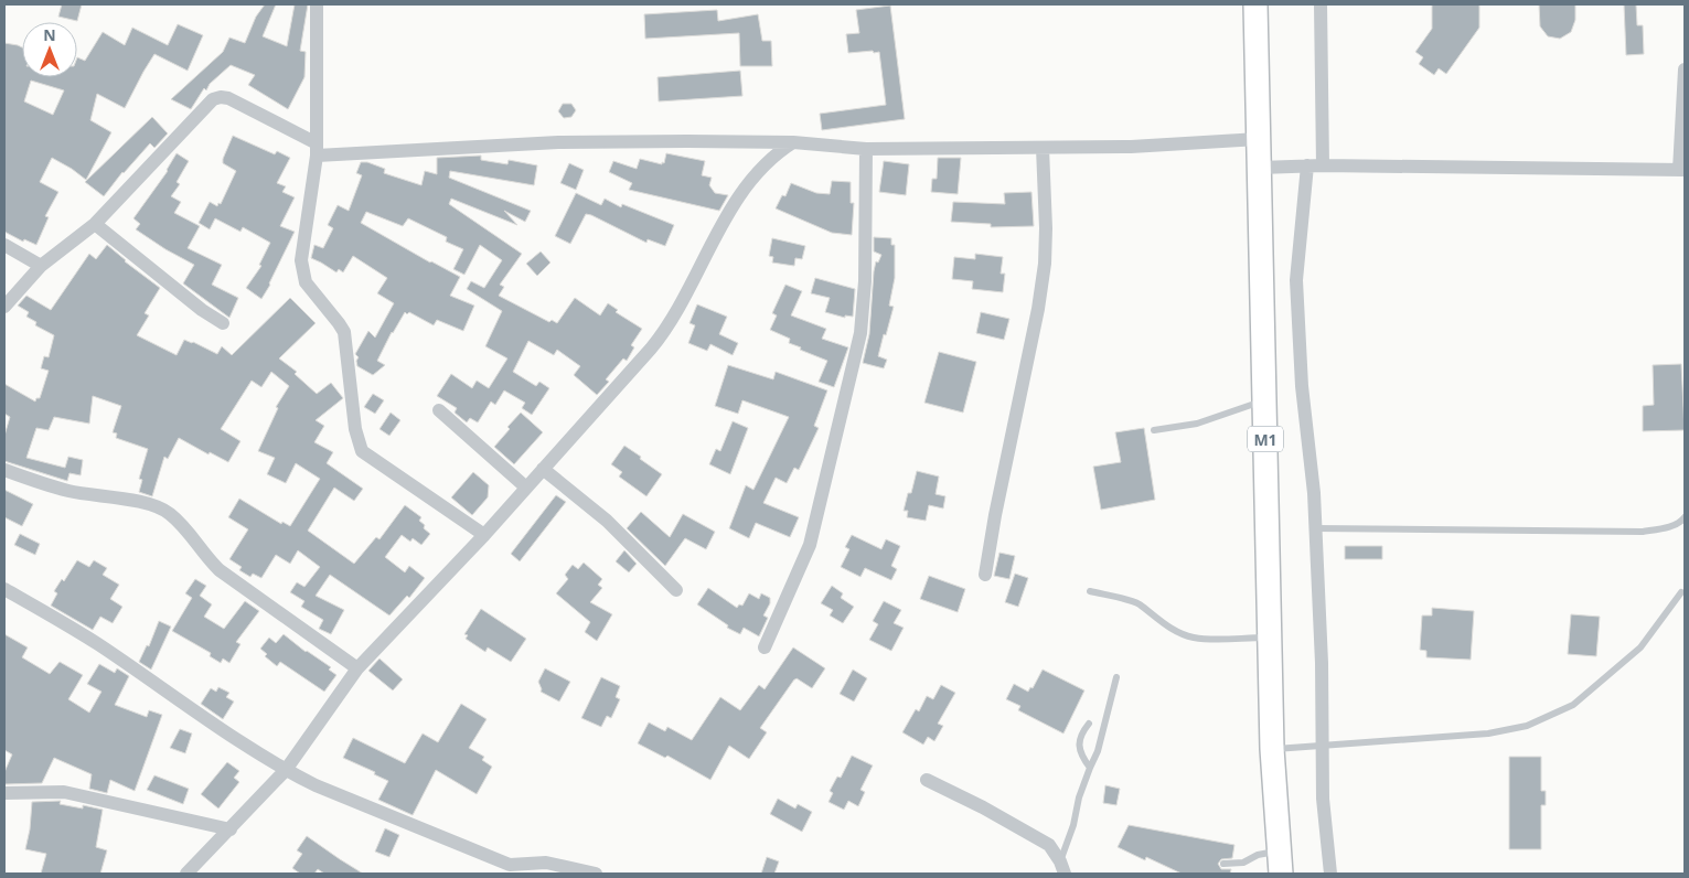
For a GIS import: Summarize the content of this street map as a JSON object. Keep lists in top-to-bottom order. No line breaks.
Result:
{"streets":{"highway":["M1"]},"north":"top"}
